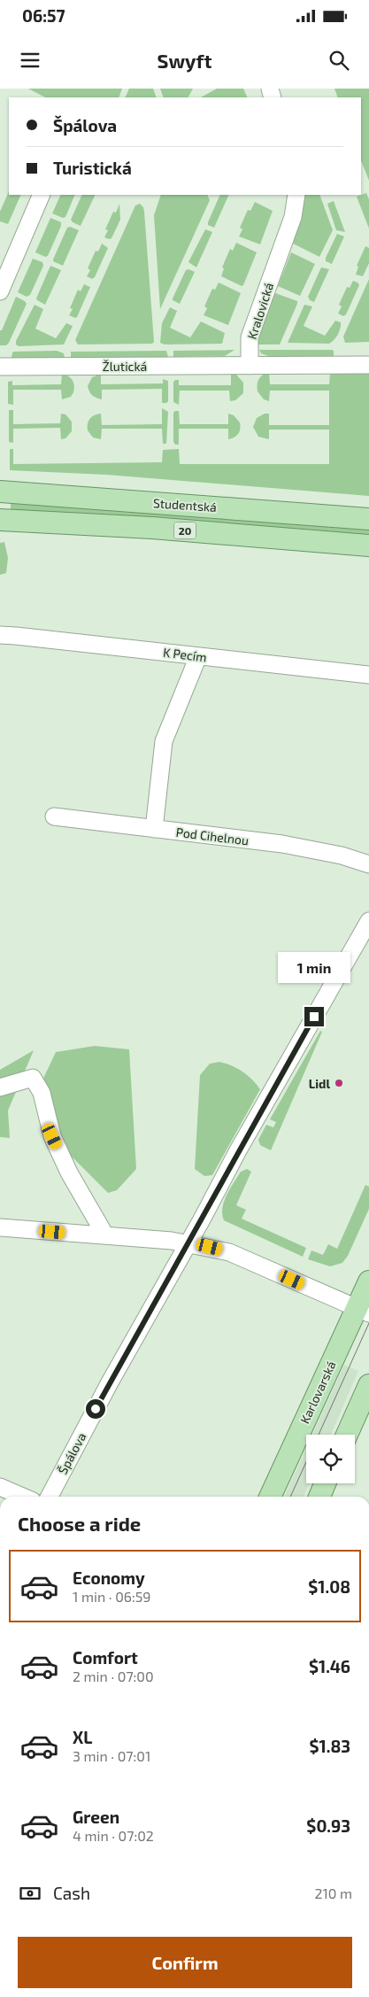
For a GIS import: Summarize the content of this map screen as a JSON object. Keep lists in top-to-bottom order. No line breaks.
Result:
{"streets":{"main road":["Studentská","20","Karlovarská"],"street":["Kralovická","Žlutická","K Pecím","Pod Cihelnou","Špálova"]},"crossings":[["Kralovická","Žlutická"]],"places":["Lidl"],"page":{"status":"06:57","header":"Swyft","banner":["Špálova","Turistická"],"bubble":"1 min","heading":"Choose a ride","list":[{"name":"Economy","note":"1 min · 06:59","value":"$1.08"},{"name":"Comfort","note":"2 min · 07:00","value":"$1.46"},{"name":"XL","note":"3 min · 07:01","value":"$1.83"},{"name":"Green","note":"4 min · 07:02","value":"$0.93"}],"pay":["Cash","210 m"],"buttons":"Confirm"}}
